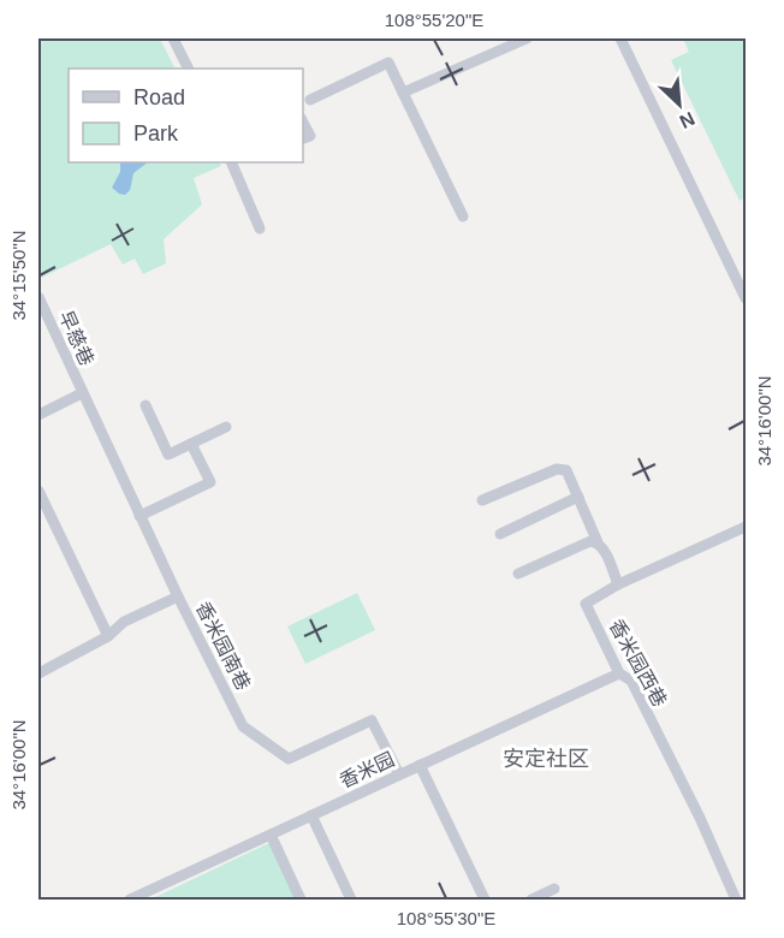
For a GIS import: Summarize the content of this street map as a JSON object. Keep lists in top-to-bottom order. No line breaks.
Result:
{"streets":{"street":["早慈巷","香米园南巷","香米园西巷","香米园"]},"crossings":[["早慈巷","香米园南巷"],["香米园南巷","香米园"],["香米园西巷","香米园"]],"districts":["安定社区"],"legend":["Road","Park"],"north":"bottom right","coordinates":["108°55'20\"E","34°15'50\"N","34°16'00\"N","108°55'30\"E"]}
